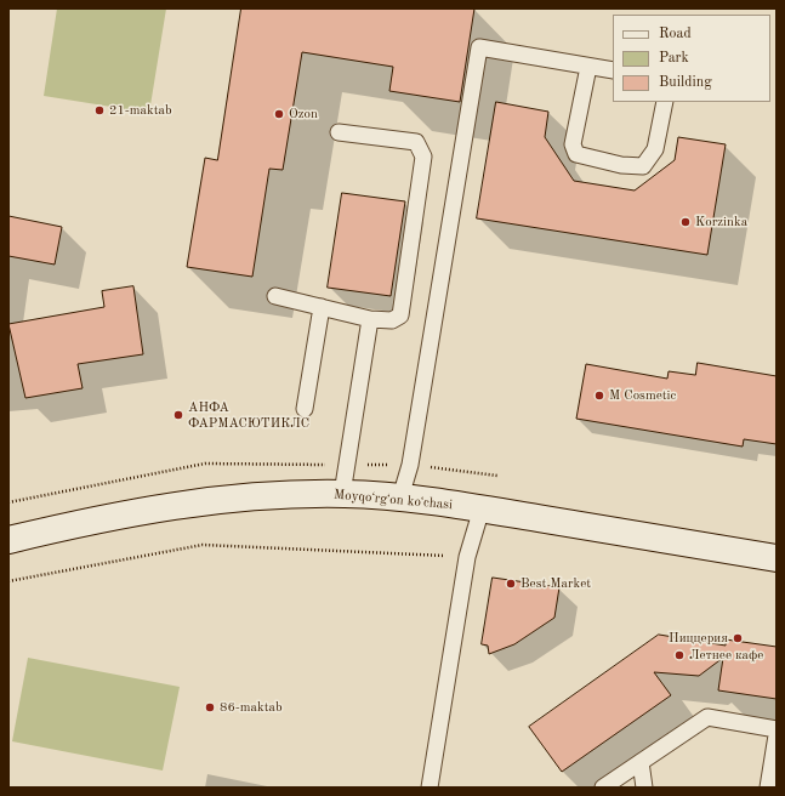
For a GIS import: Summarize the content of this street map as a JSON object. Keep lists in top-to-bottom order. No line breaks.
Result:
{"streets":{"main road":["Moyqoʻrgʻon koʻchasi"]},"places":["21-maktab","Ozon","Korzinka","M Cosmetic","АНФА ФАРМАСЮТИКЛС","Best Market","Пиццерия","Летнее кафе","86-maktab"],"legend":["Road","Park","Building"]}
